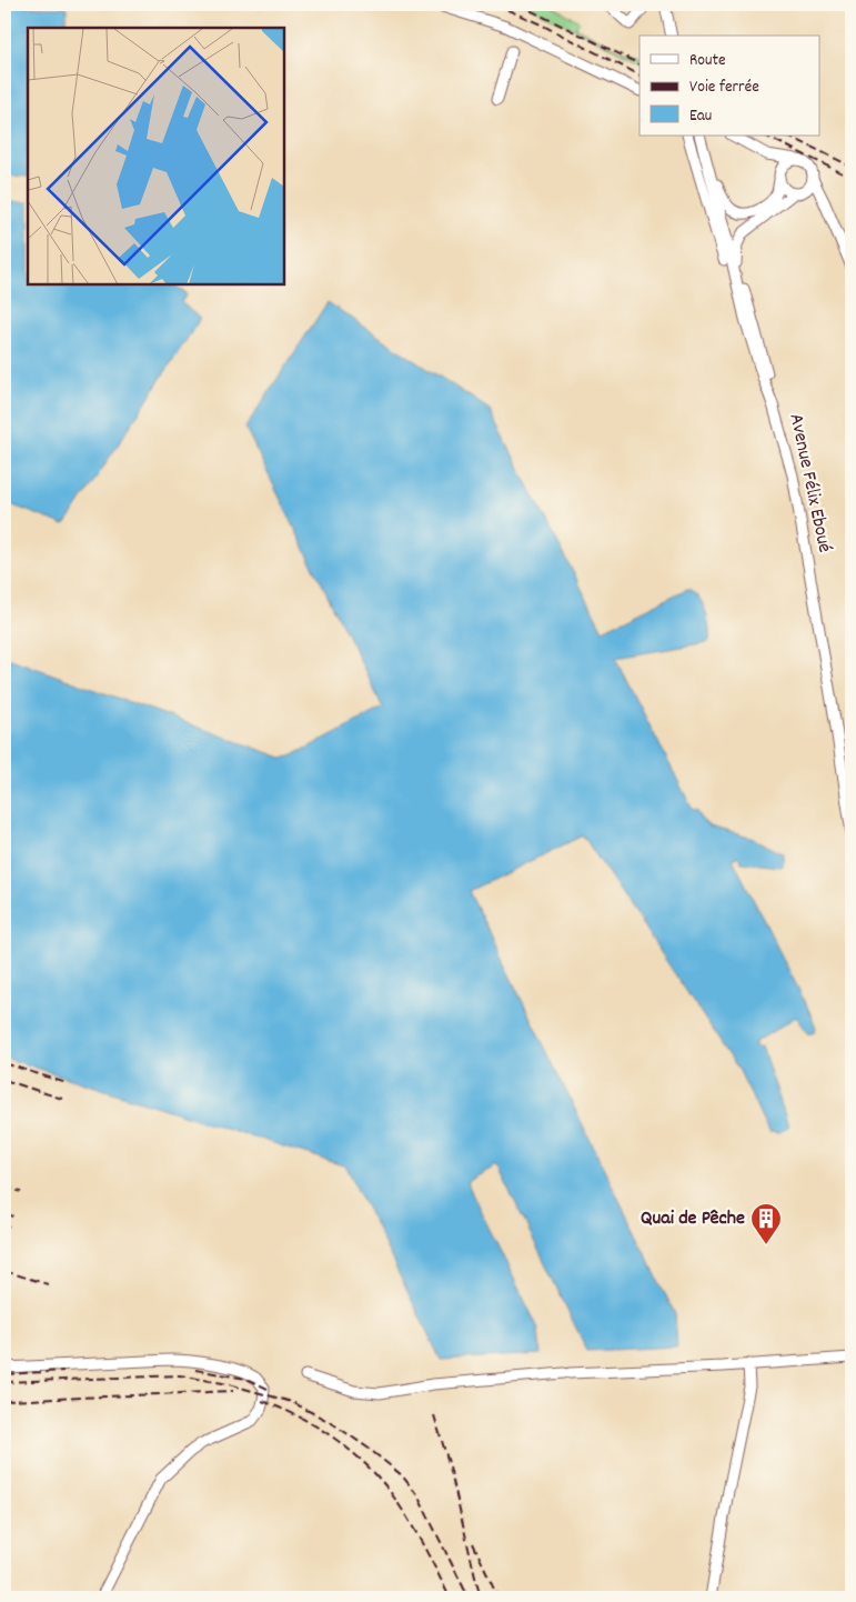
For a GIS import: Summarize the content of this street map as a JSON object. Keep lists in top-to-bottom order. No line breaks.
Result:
{"streets":{"street":["Avenue Félix Eboué"]},"places":{"building":["Quai de Pêche"]},"legend":["Route","Voie ferrée","Eau"]}
